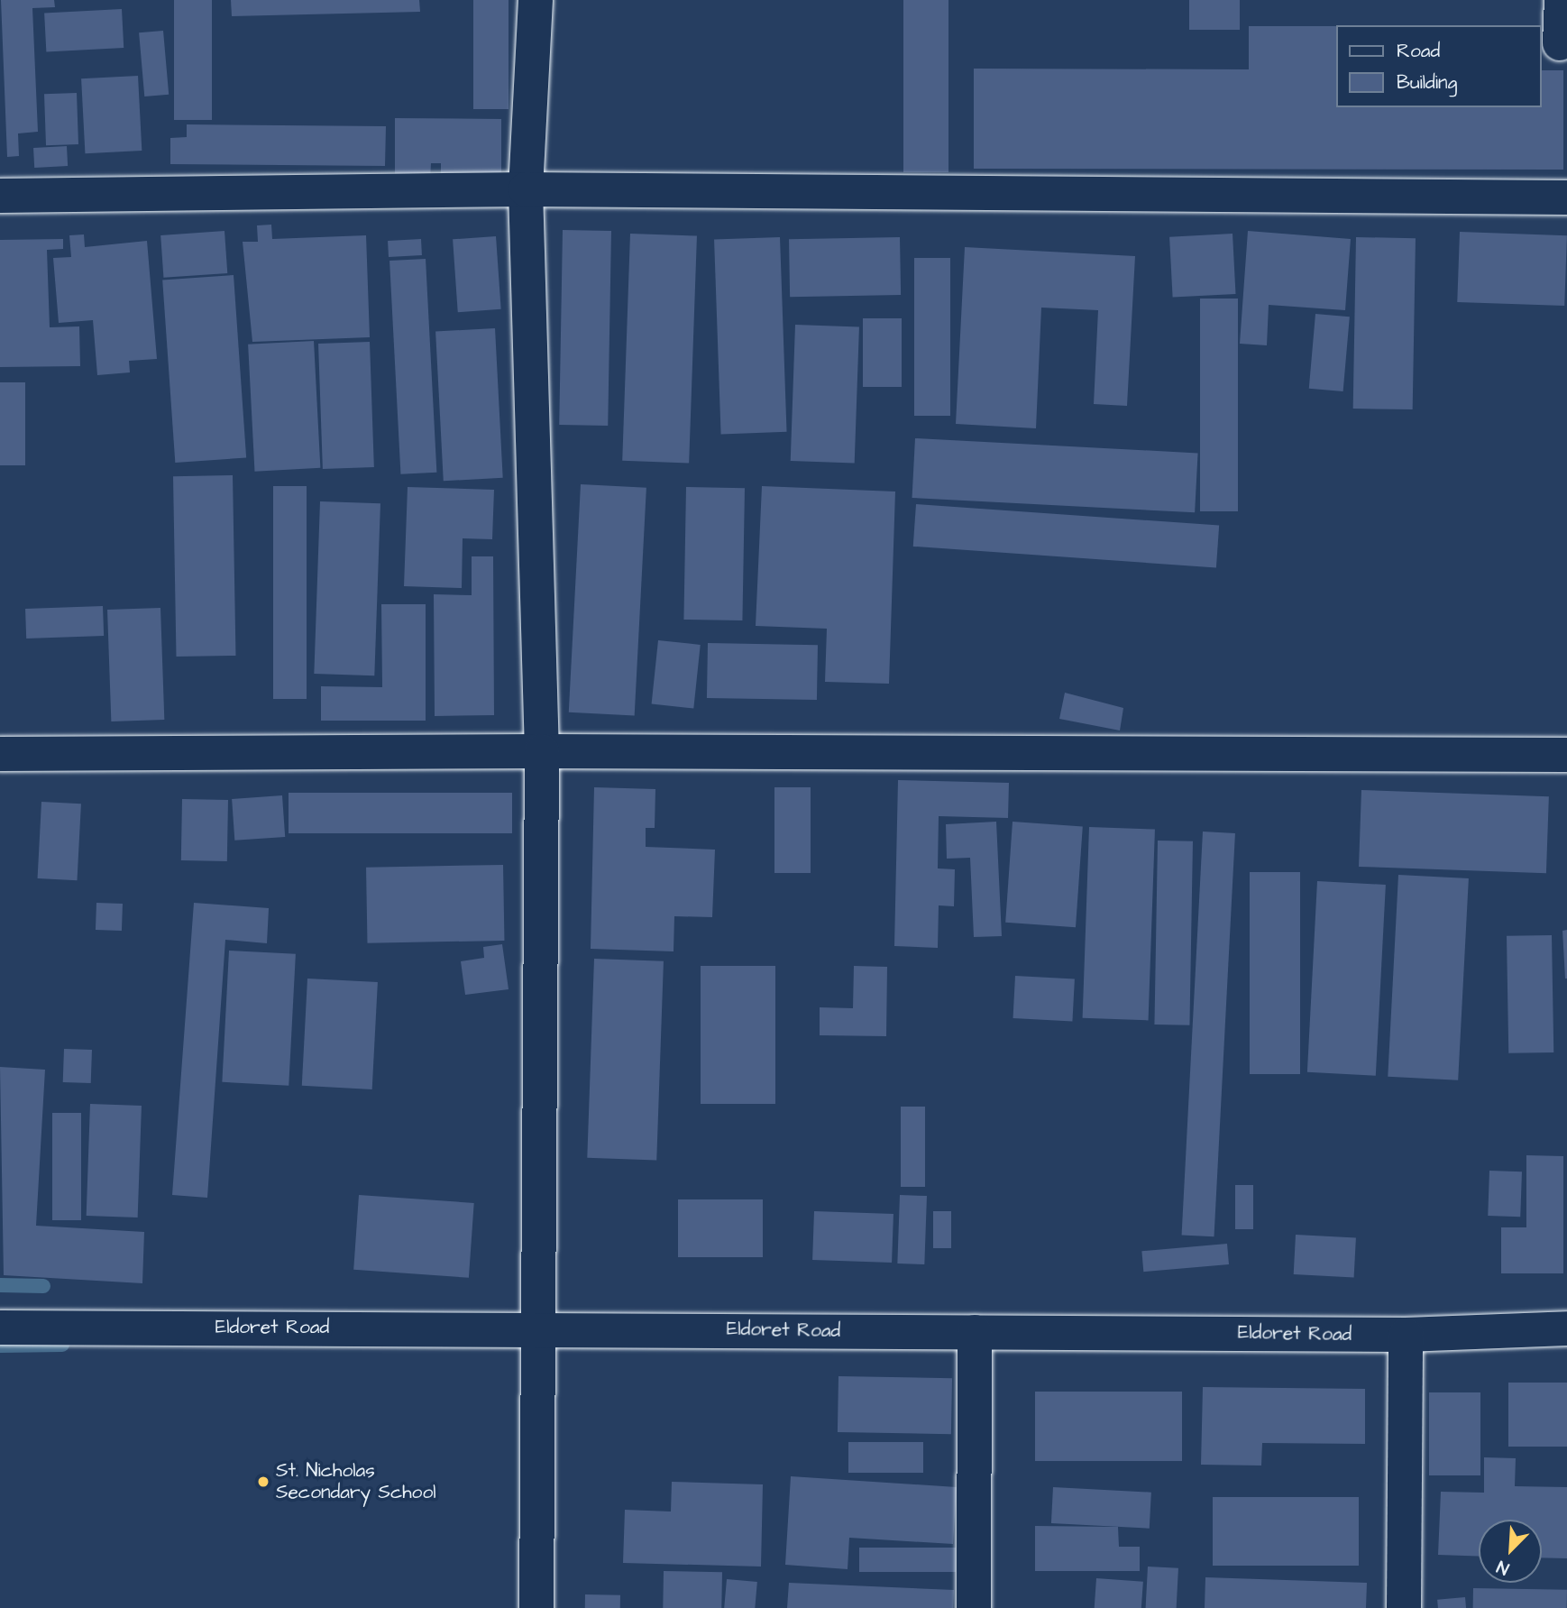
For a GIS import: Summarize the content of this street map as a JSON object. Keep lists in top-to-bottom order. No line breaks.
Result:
{"streets":{"street":["Eldoret Road"]},"places":["St. Nicholas Secondary School"],"legend":["Road","Building"],"north":"bottom left"}
